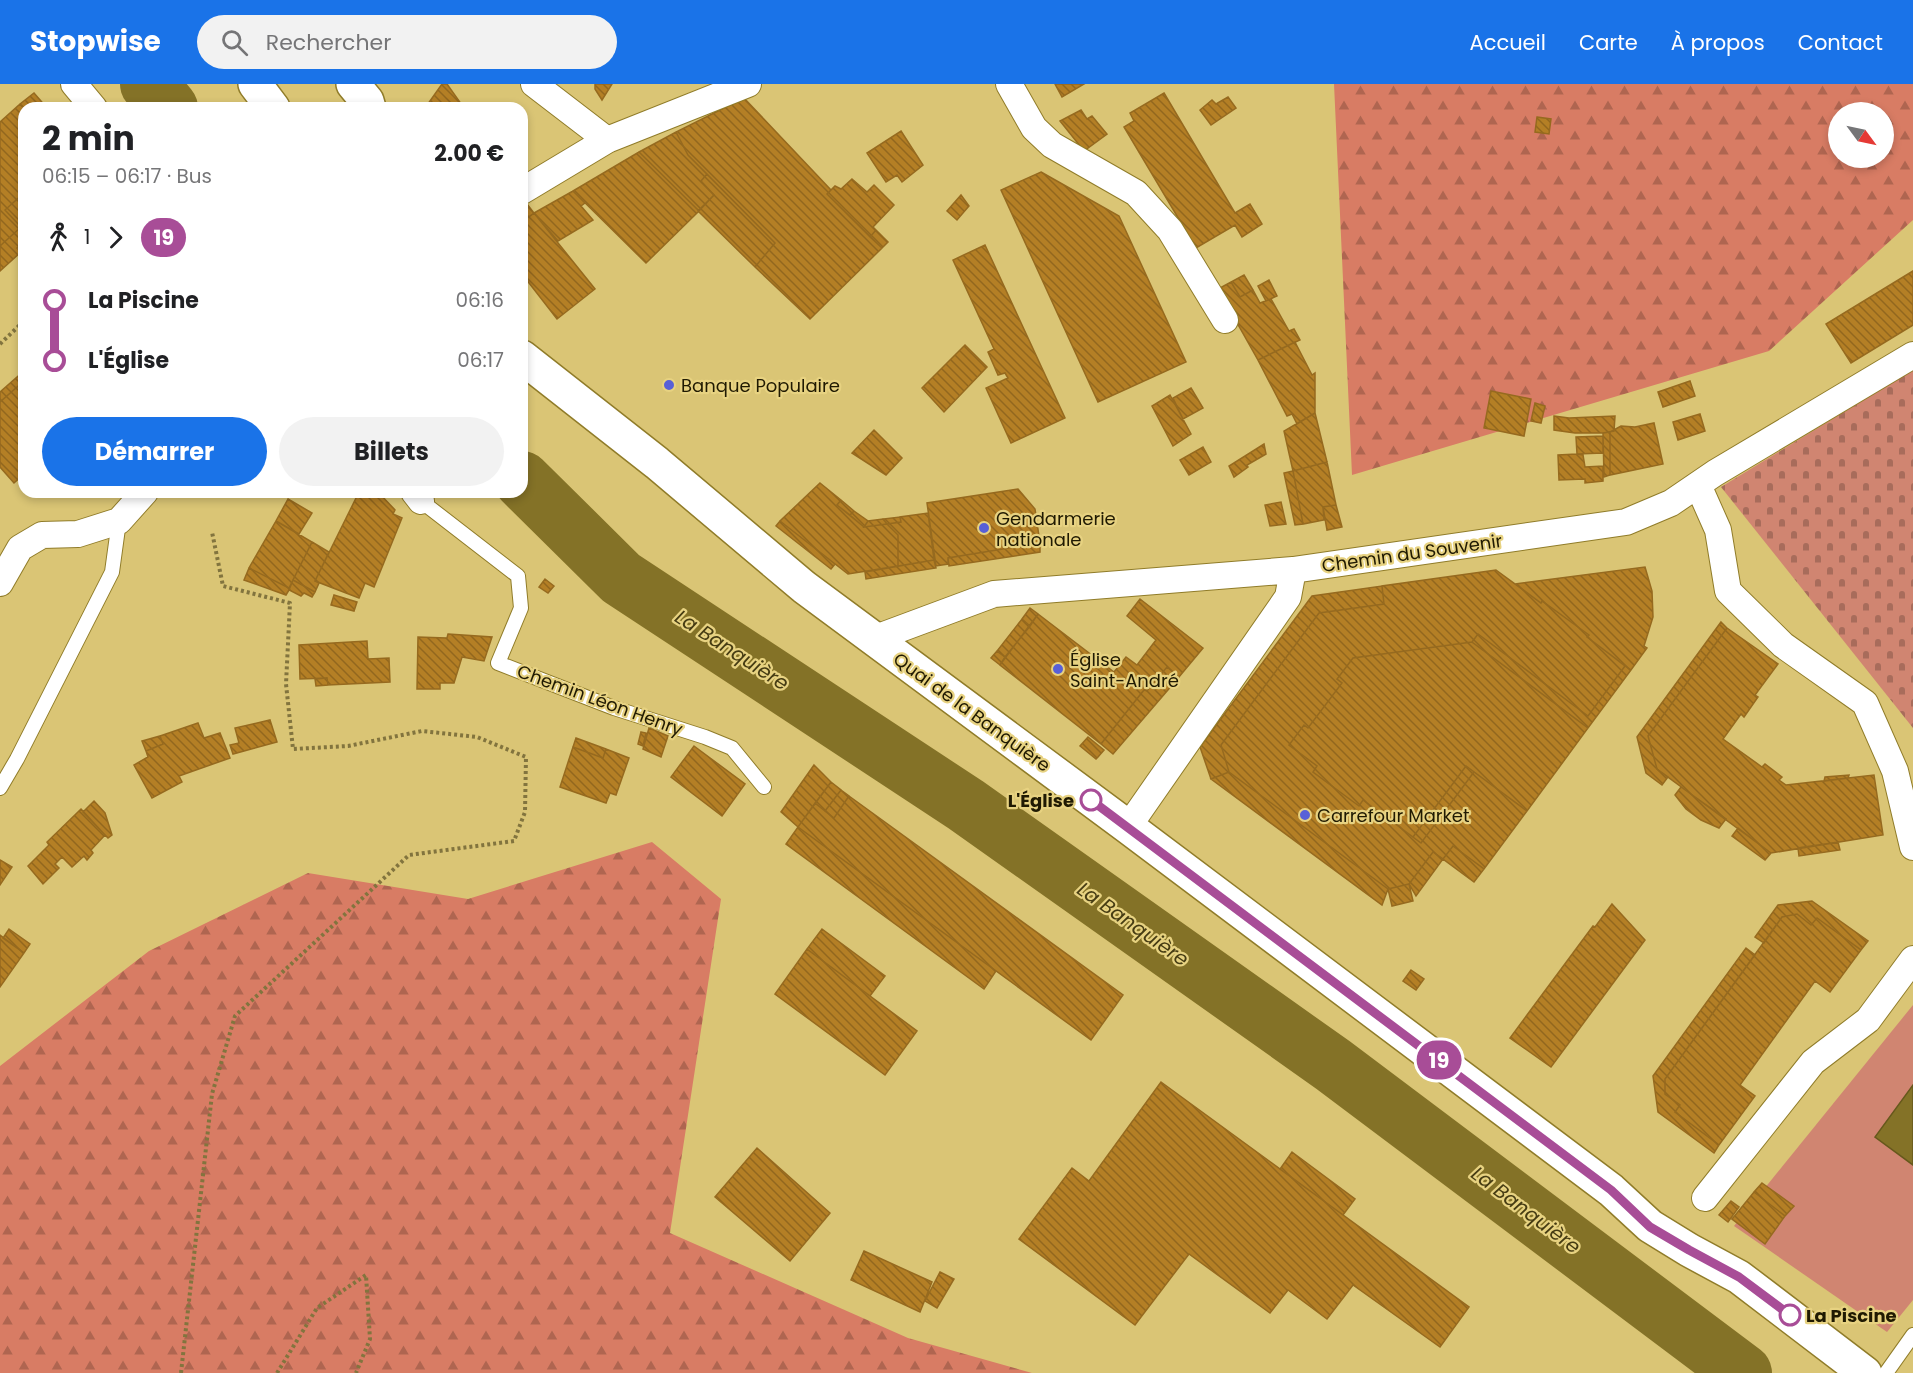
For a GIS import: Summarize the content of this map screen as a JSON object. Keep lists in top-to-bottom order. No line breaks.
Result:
{"streets":{"street":["Chemin du Souvenir","Quai de la Banquière"],"lane":["Chemin Léon Henry"]},"crossings":[["Chemin du Souvenir","Quai de la Banquière"]],"water":["La Banquière"],"places":["Banque Populaire","Gendarmerie nationale","Église Saint-André","L'Église","Carrefour Market","La Piscine"],"lines":["bus line 19"],"north":"bottom right","page":{"header":"Stopwise","search":"Rechercher","nav":["Accueil","Carte","À propos","Contact"],"on_map":"19","heading":["2 min","06:15 – 06:17 · Bus","2.00 €"],"legs":["1","19"],"list":[{"name":"La Piscine","value":"06:16"},{"name":"L'Église","value":"06:17"}],"buttons":["Démarrer","Billets"]}}
